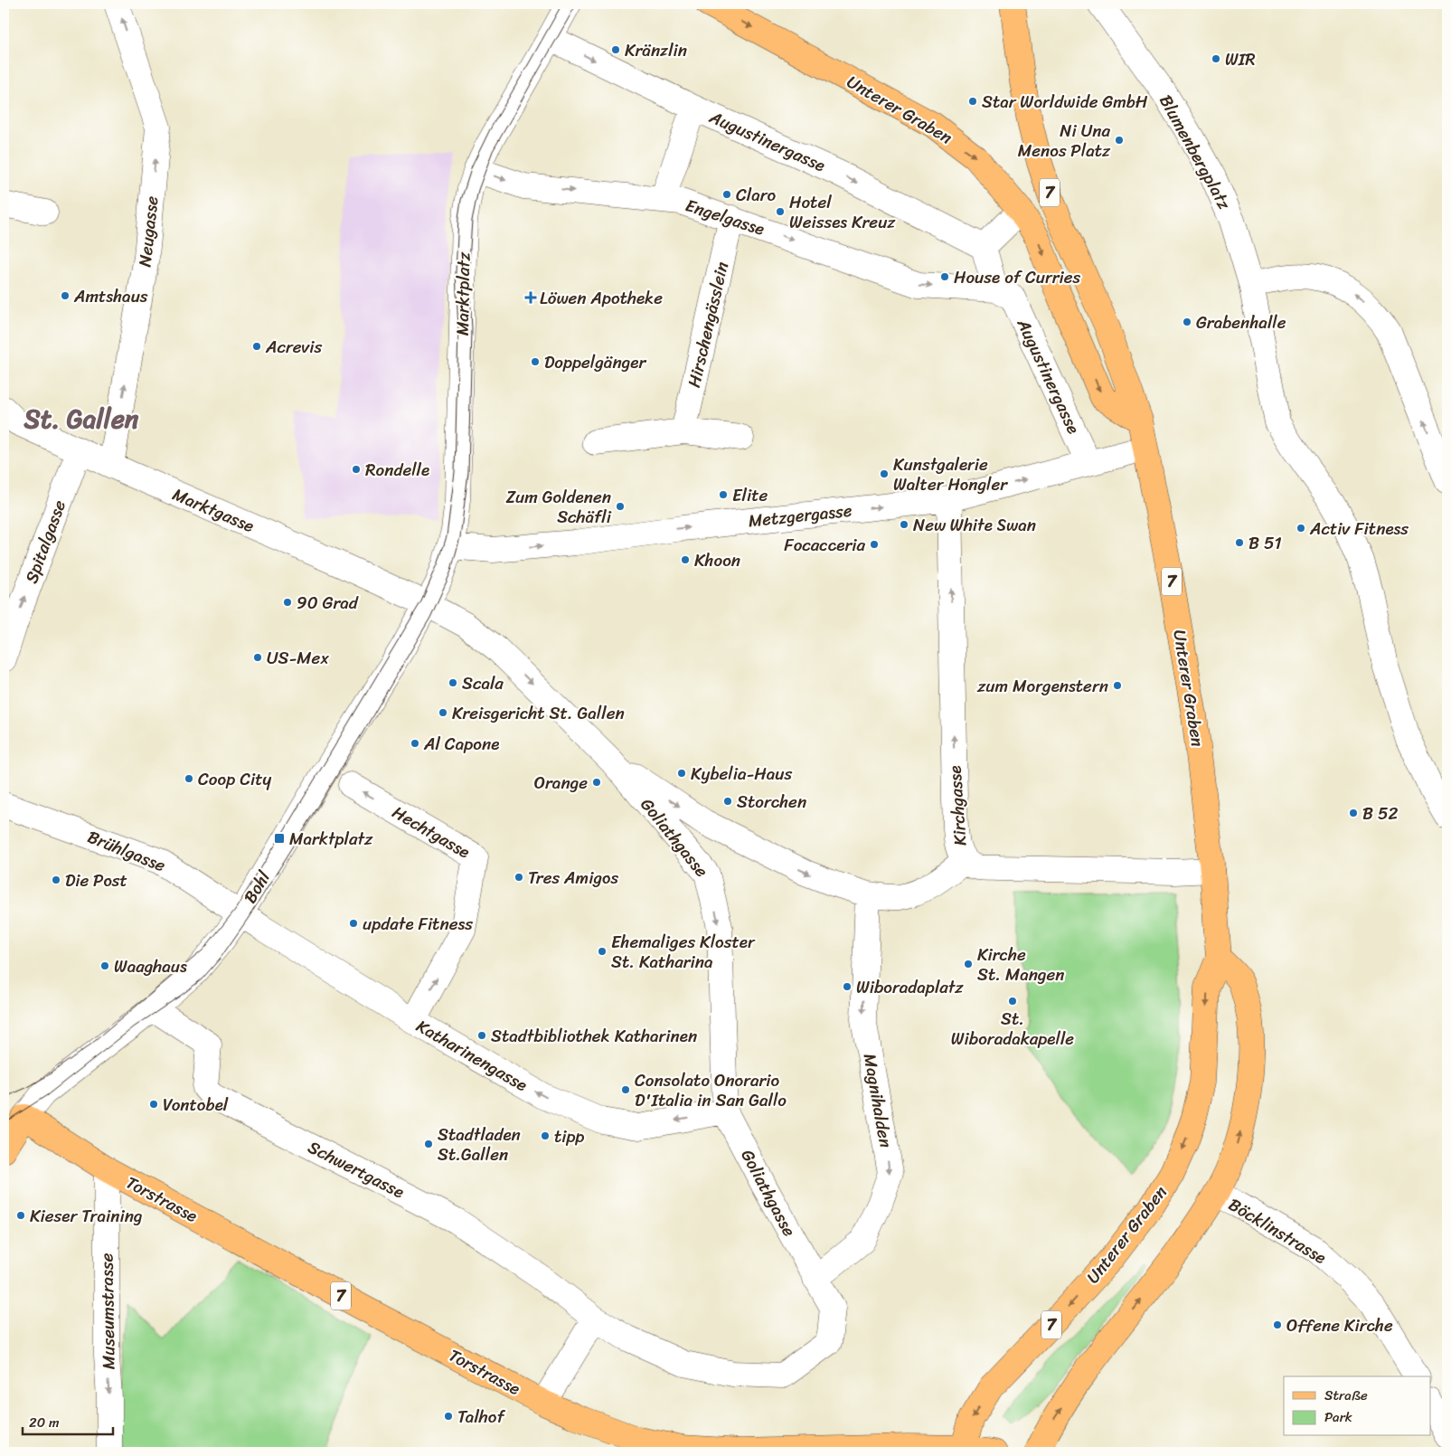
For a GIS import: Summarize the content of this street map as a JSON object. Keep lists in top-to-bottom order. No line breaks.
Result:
{"streets":{"main road":["Unterer Graben","7","Torstrasse"],"street":["Augustinergasse","Blumenbergplatz","Engelgasse","Neugasse","Marktplatz","Hirschengässlein","Marktgasse","Metzgergasse","Spitalgasse","Kirchgasse","Hechtgasse","Goliathgasse","Brühlgasse","Bohl","Katharinengasse","Magnihalden","Schwertgasse","Böcklinstrasse","Museumstrasse"]},"crossings":[["Unterer Graben","Metzgergasse"],["Unterer Graben","Kirchgasse"],["Unterer Graben","Torstrasse"],["Augustinergasse","Engelgasse"],["Augustinergasse","Marktplatz"],["Augustinergasse","Metzgergasse"],["Engelgasse","Marktplatz"],["Engelgasse","Hirschengässlein"],["Neugasse","Marktgasse"],["Marktplatz","Marktgasse"],["Marktplatz","Metzgergasse"],["Marktplatz","Goliathgasse"],["Marktplatz","Bohl"],["Marktgasse","Spitalgasse"],["Marktgasse","Goliathgasse"],["Marktgasse","Bohl"],["Metzgergasse","Kirchgasse"],["Hechtgasse","Katharinengasse"],["Goliathgasse","Bohl"],["Goliathgasse","Katharinengasse"],["Goliathgasse","Magnihalden"],["Goliathgasse","Schwertgasse"],["Brühlgasse","Bohl"],["Brühlgasse","Katharinengasse"],["Bohl","Katharinengasse"],["Bohl","Schwertgasse"],["Bohl","Torstrasse"],["Magnihalden","Schwertgasse"],["Torstrasse","Museumstrasse"]],"one_way":["Augustinergasse","Engelgasse","Neugasse","Metzgergasse","Spitalgasse","Kirchgasse","Goliathgasse","Katharinengasse","Magnihalden","Museumstrasse"],"districts":["St. Gallen"],"places":{"other":["Kränzlin","WIR","Star Worldwide GmbH","Ni Una Menos Platz","Claro","Hotel Weisses Kreuz","House of Curries","Amtshaus","Grabenhalle","Acrevis","Doppelgänger","Rondelle","Kunstgalerie Walter Hongler","Elite","Zum Goldenen Schäfli","New White Swan","Activ Fitness","B 51","Focacceria","Khoon","90 Grad","US-Mex","Scala","zum Morgenstern","Kreisgericht St. Gallen","Al Capone","Kybelia-Haus","Coop City","Orange","Storchen","B 52","Tres Amigos","Die Post","update Fitness","Ehemaliges Kloster St. Katharina","Kirche St. Mangen","Waaghaus","Wiboradaplatz","St. Wiboradakapelle","Stadtbibliothek Katharinen","Consolato Onorario D'Italia in San Gallo","Vontobel","tipp","Stadtladen St.Gallen","Kieser Training","Offene Kirche","Talhof"],"health":["Löwen Apotheke"],"transit":["Marktplatz"]},"legend":["Straße","Park"],"scale_bar":"20 m"}
